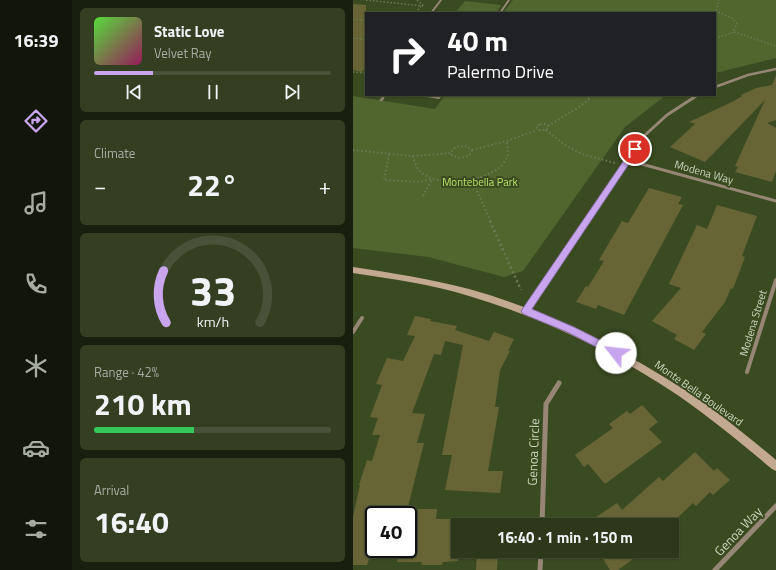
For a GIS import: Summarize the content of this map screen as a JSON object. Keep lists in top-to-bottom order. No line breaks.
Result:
{"streets":{"street":["Modena Way","Modena Street","Monte Bella Boulevard","Genoa Circle","Genoa Way"]},"parks":["Montebella Park"],"page":{"tabs":"16:39","turn":["40 m","Palermo Drive"],"song":["Static Love","Velvet Ray"],"tile":["Climate",["Range · 42%","210 km"],["Arrival","16:40"]],"heat":["−","22°","+"],"limit":"40","trip":"16:40 · 1 min · 150 m","gauge":["33","km/h"]}}
